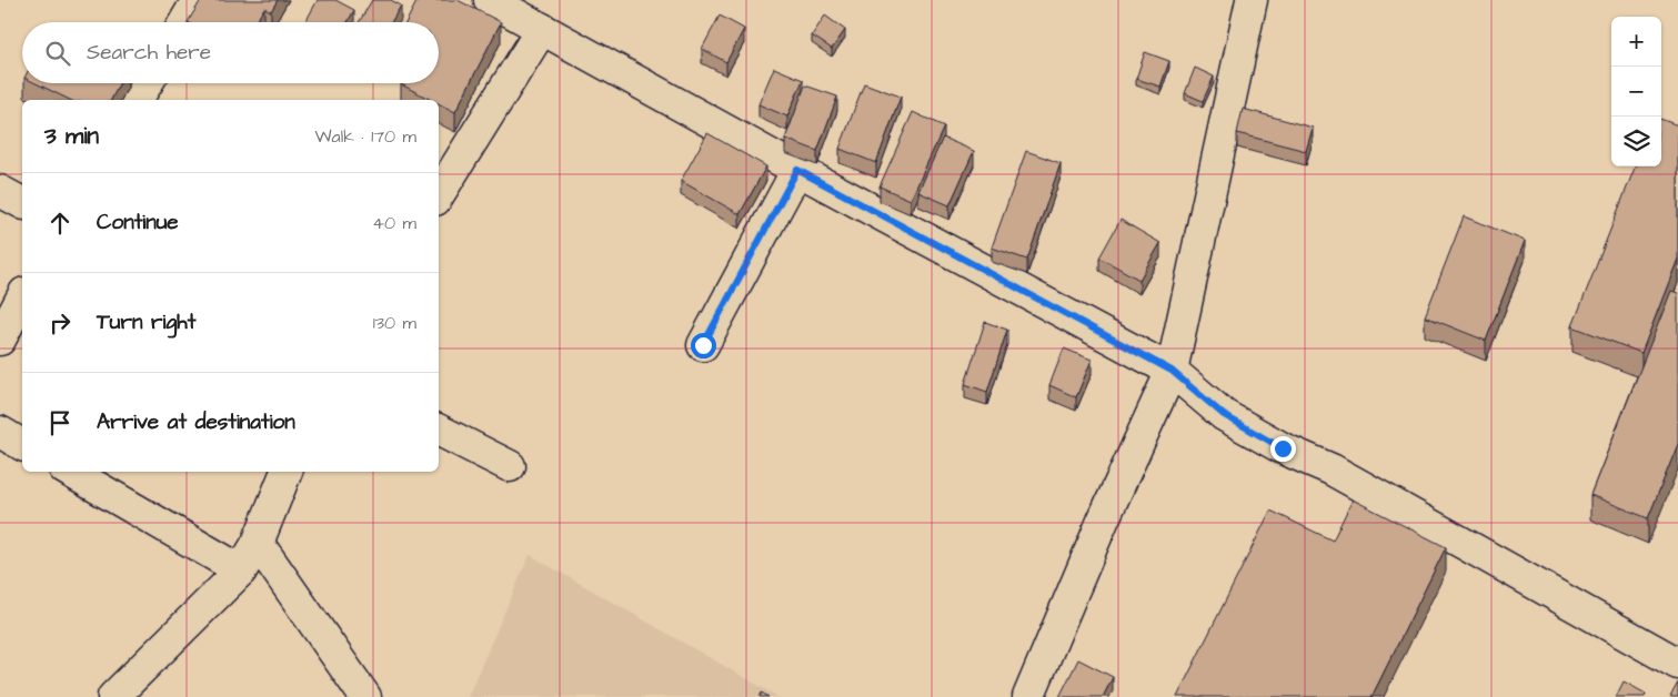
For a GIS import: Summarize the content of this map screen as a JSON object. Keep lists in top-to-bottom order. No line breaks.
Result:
{"page":{"map_buttons":["+","−"],"search":"Search here","heading":["3 min","Walk · 170 m"],"list":[["Continue","40 m"],["Turn right","130 m"],"Arrive at destination"]}}
